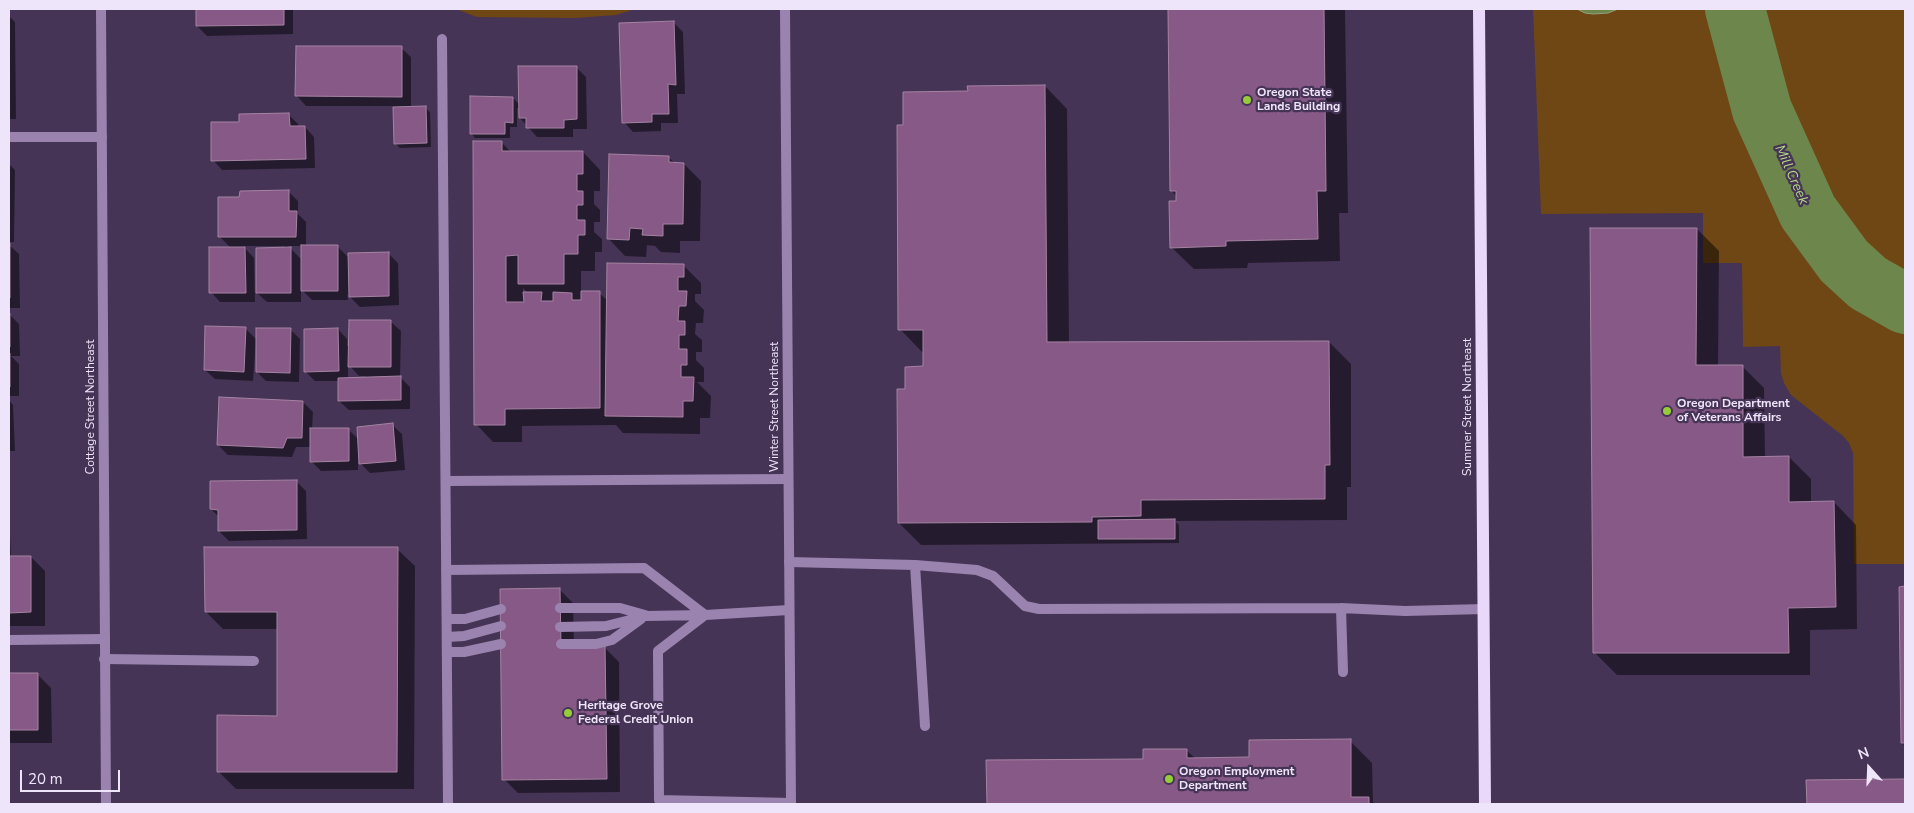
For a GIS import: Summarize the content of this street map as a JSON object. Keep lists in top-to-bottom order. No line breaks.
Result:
{"streets":{"main road":["Summer Street Northeast"],"street":["Cottage Street Northeast","Winter Street Northeast"]},"water":["Mill Creek"],"places":["Oregon State Lands Building","Oregon Department of Veterans Affairs","Heritage Grove Federal Credit Union","Oregon Employment Department"],"scale_bar":"20 m","north":"top"}
